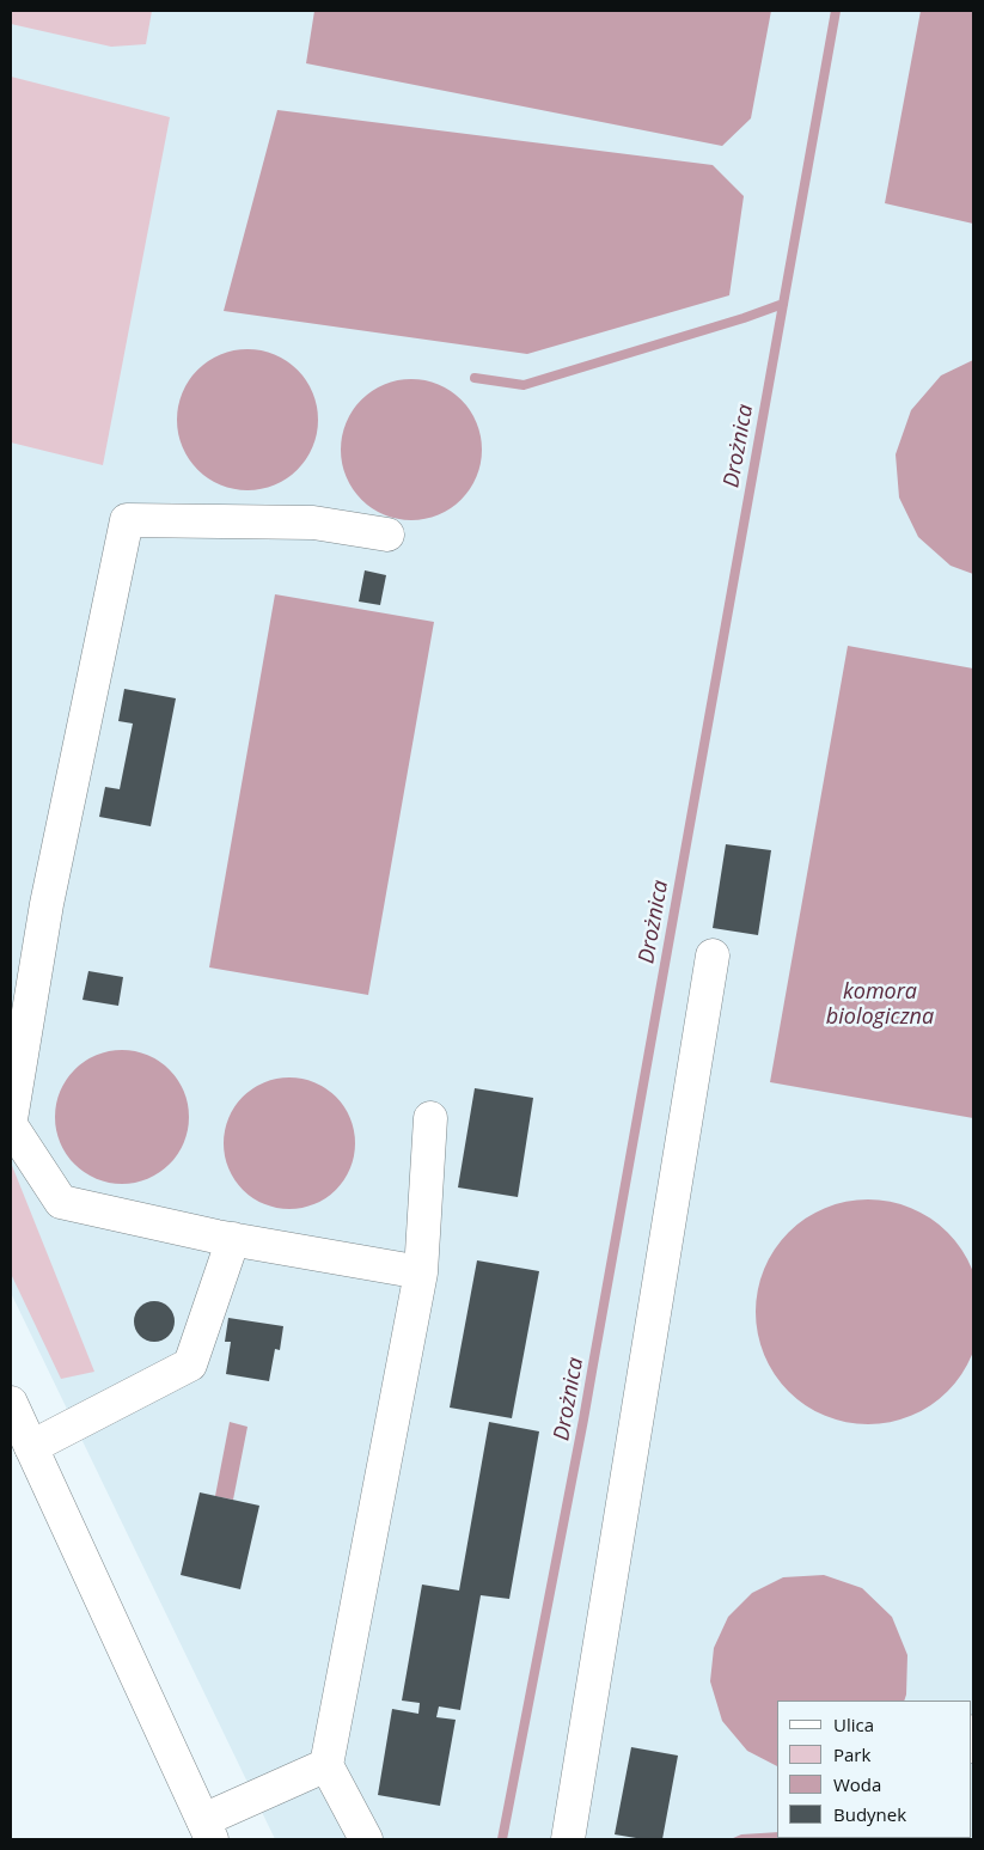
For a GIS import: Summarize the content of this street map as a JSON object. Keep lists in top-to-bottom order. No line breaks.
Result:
{"water":["Drożnica","komora biologiczna"],"legend":["Ulica","Park","Woda","Budynek"]}
